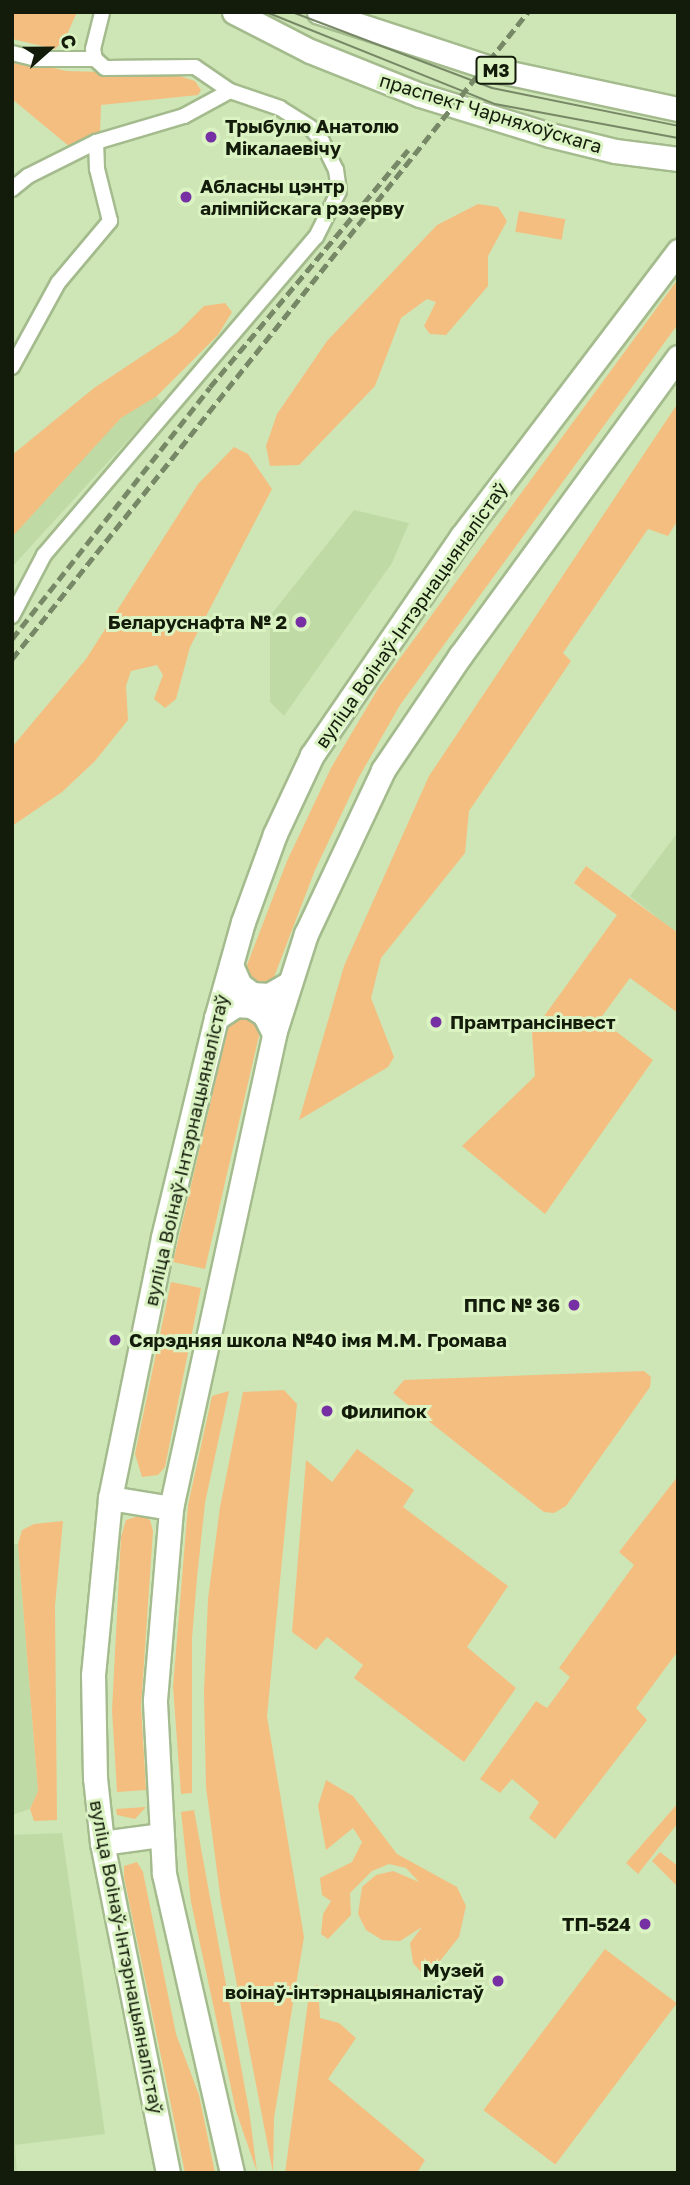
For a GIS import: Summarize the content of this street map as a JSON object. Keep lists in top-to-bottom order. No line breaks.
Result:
{"streets":{"main road":["М3","праспект Чарняхоўскага","вуліца Воінаў-Інтэрнацыяналістаў"]},"places":["Трыбулю Анатолю Мікалаевічу","Абласны цэнтр алімпійскага рэзерву","Беларуснафта № 2","Прамтрансінвест","ППС № 36","Сярэдняя школа №40 імя М.М. Громава","Филипок","ТП-524","Музей воінаў-інтэрнацыяналістаў"],"north":"right"}
